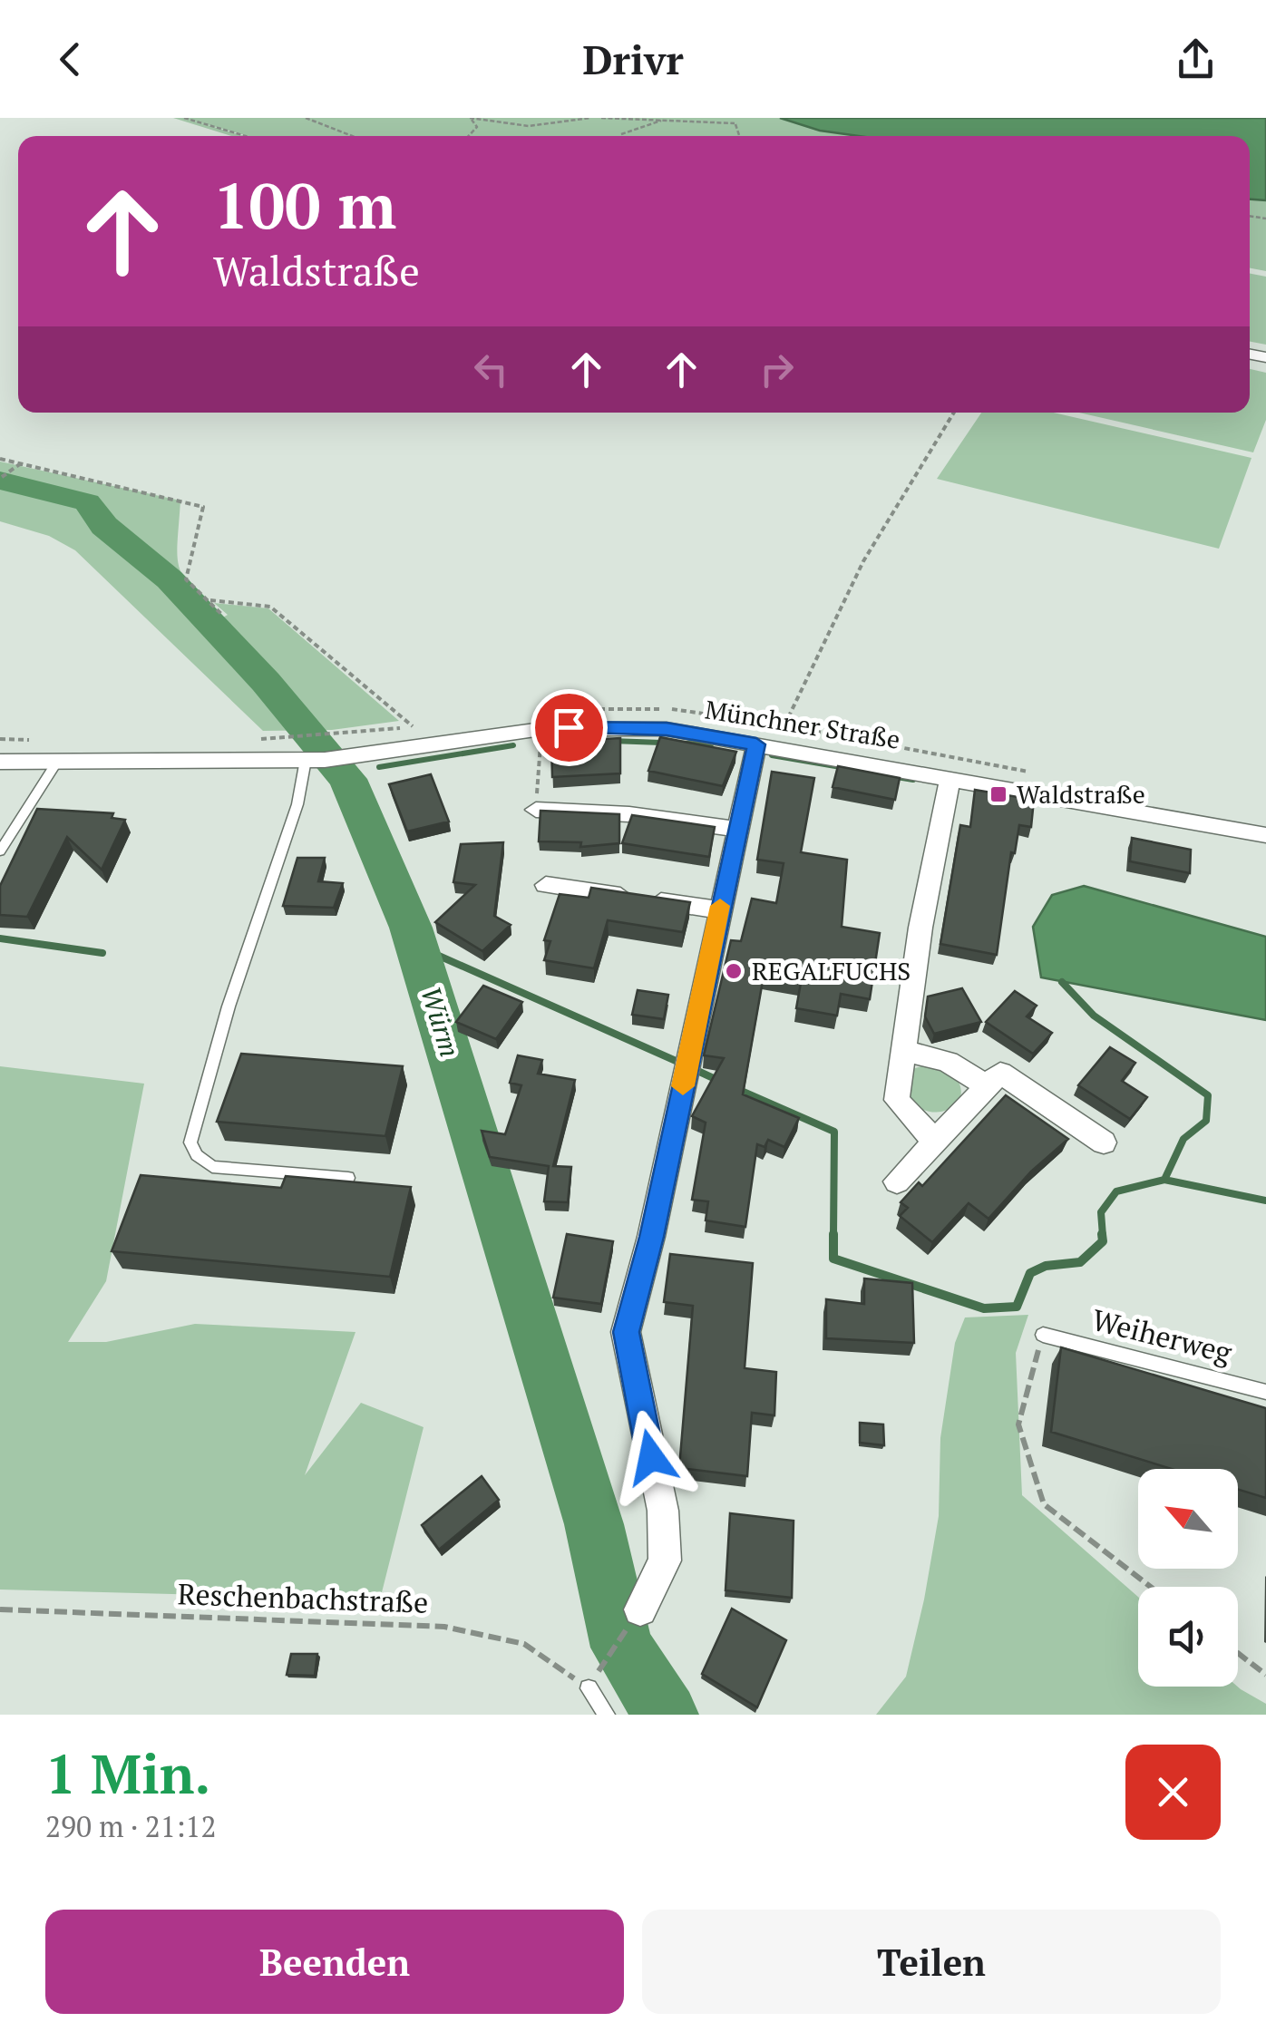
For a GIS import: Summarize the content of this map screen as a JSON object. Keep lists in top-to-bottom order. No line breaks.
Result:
{"streets":{"street":["Münchner Straße"],"lane":["Weiherweg"],"path":["Reschenbachstraße"]},"water":["Würm"],"places":{"transit":["Waldstraße"],"other":["REGALFUCHS"]},"north":"top left","page":{"header":"Drivr","turn":["100 m","Waldstraße"],"heading":["1 Min.","290 m · 21:12"],"buttons":["Beenden","Teilen"]}}
